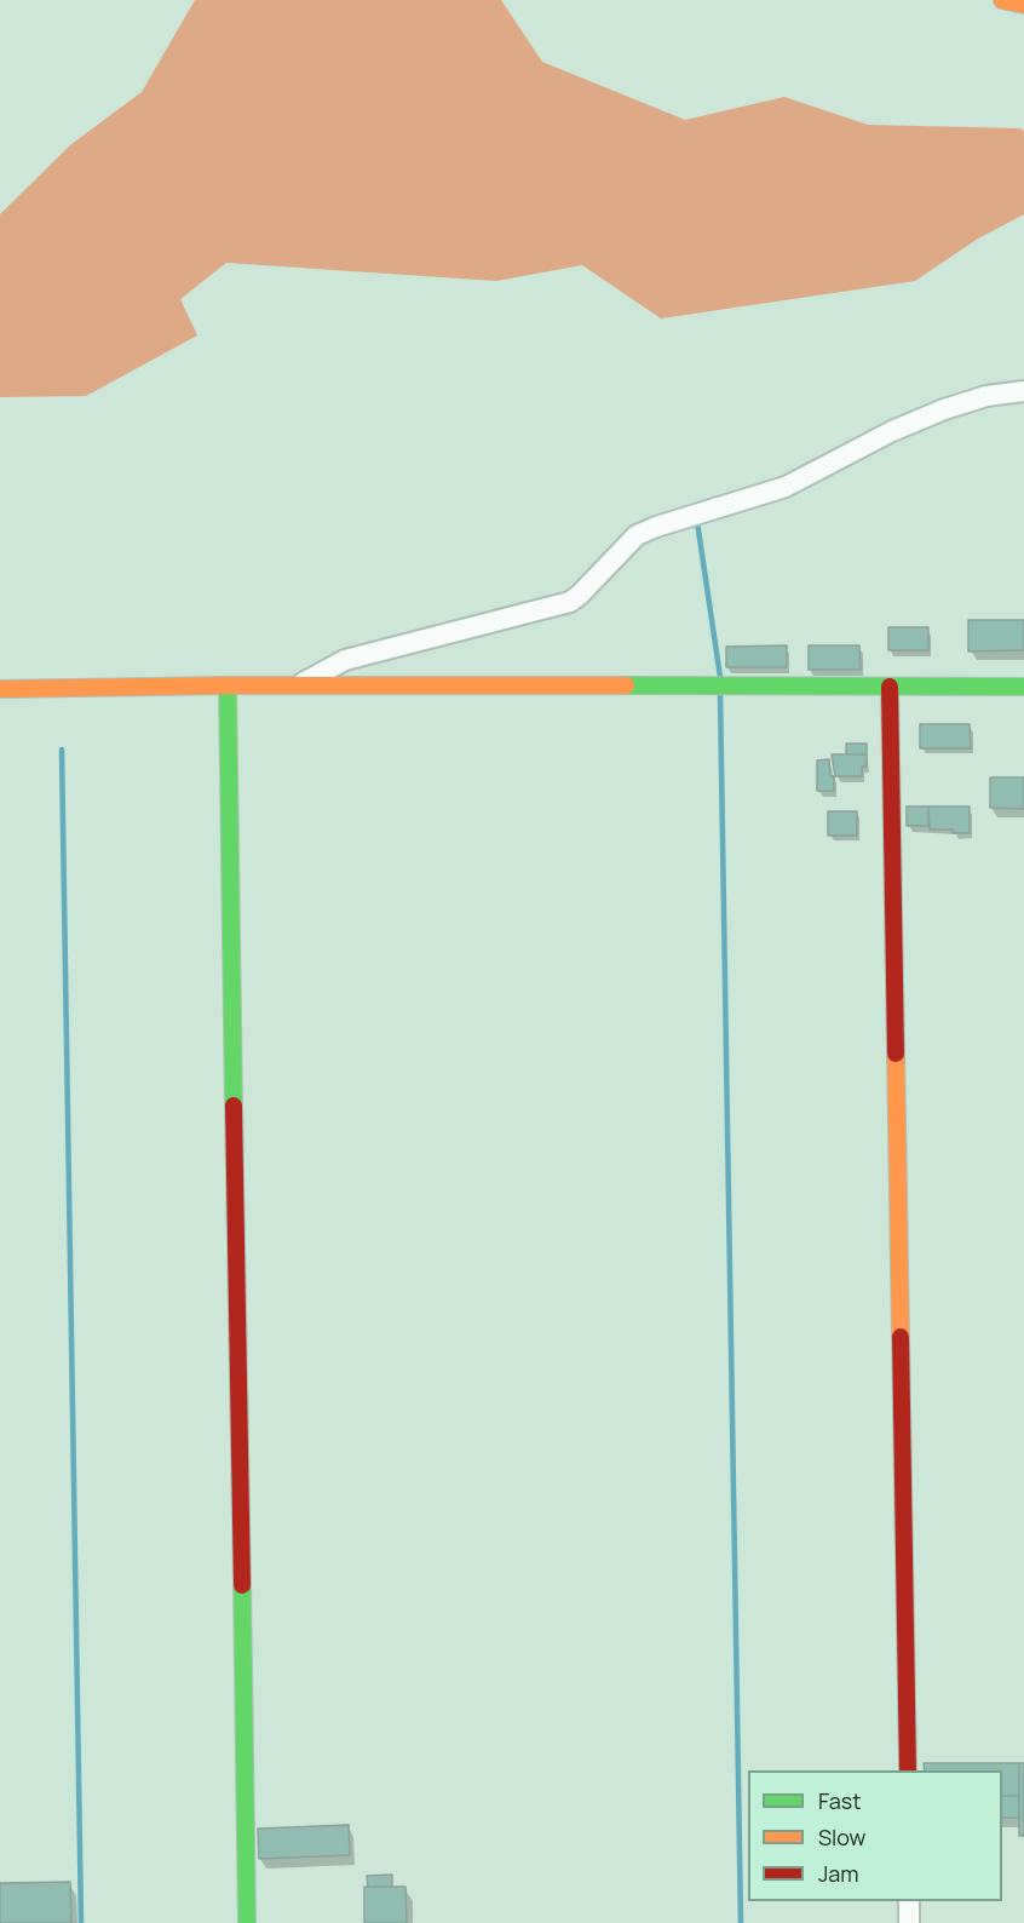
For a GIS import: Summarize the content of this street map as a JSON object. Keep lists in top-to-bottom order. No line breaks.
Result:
{"legend":["Fast","Slow","Jam"]}
